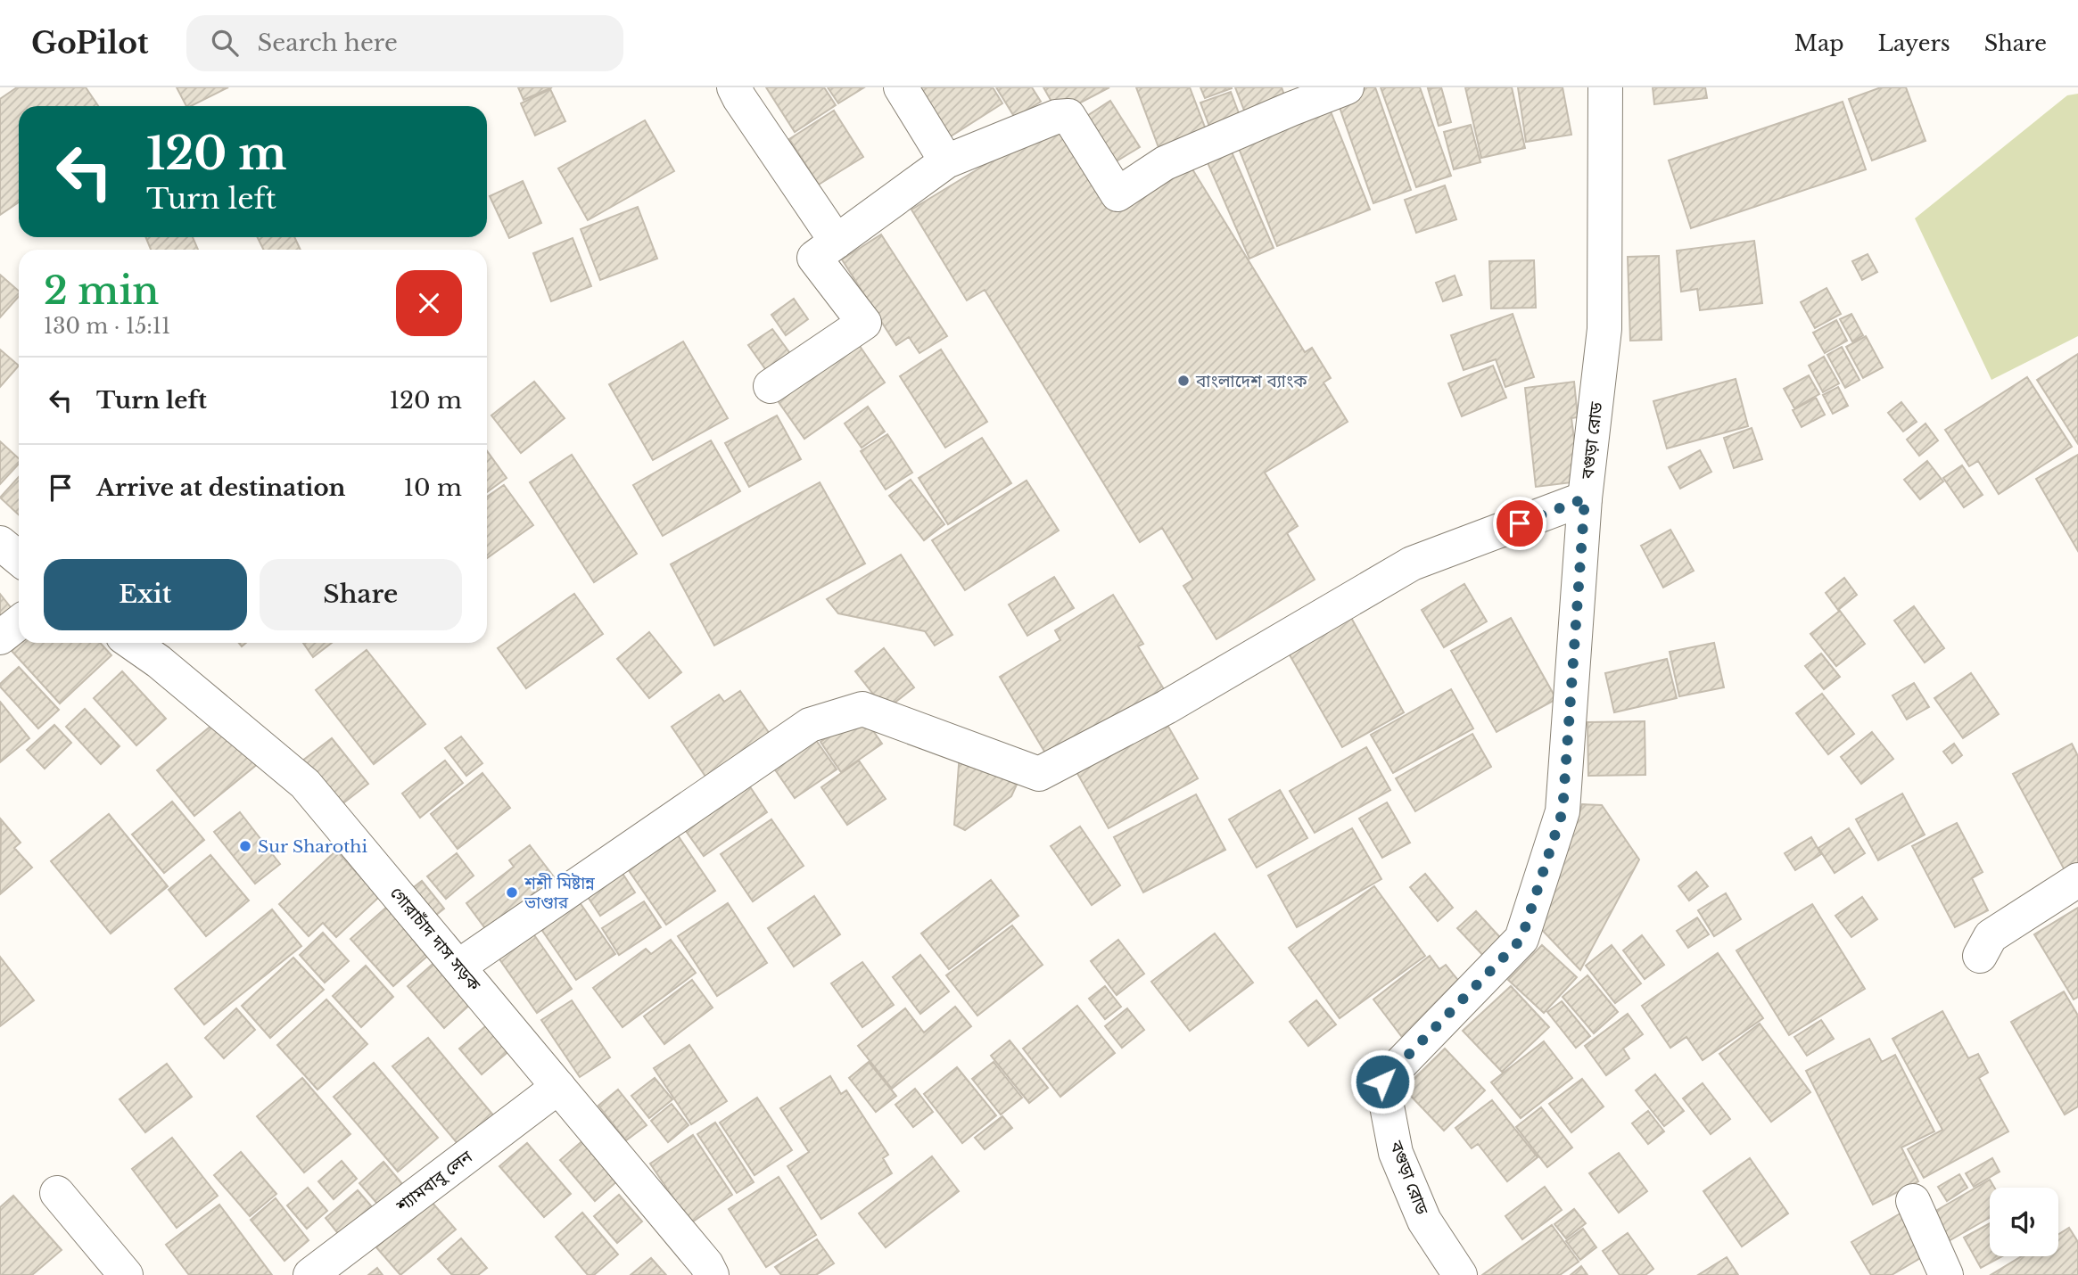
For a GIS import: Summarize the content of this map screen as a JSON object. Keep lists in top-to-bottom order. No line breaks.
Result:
{"streets":{"street":["বগুড়া রোড","গোরাচাঁদ দাস সড়ক","শ্যামবাবু লেন"]},"crossings":[["গোরাচাঁদ দাস সড়ক","শ্যামবাবু লেন"]],"places":["বাংলাদেশ ব্যাংক","Sur Sharothi","শশী মিষ্টান্ন ভাণ্ডার"],"page":{"header":"GoPilot","search":"Search here","nav":["Map","Layers","Share"],"turn":["120 m","Turn left"],"heading":["2 min","130 m · 15:11"],"list":[{"name":"Turn left","value":"120 m"},{"name":"Arrive at destination","value":"10 m"}],"buttons":["Exit","Share"]}}
